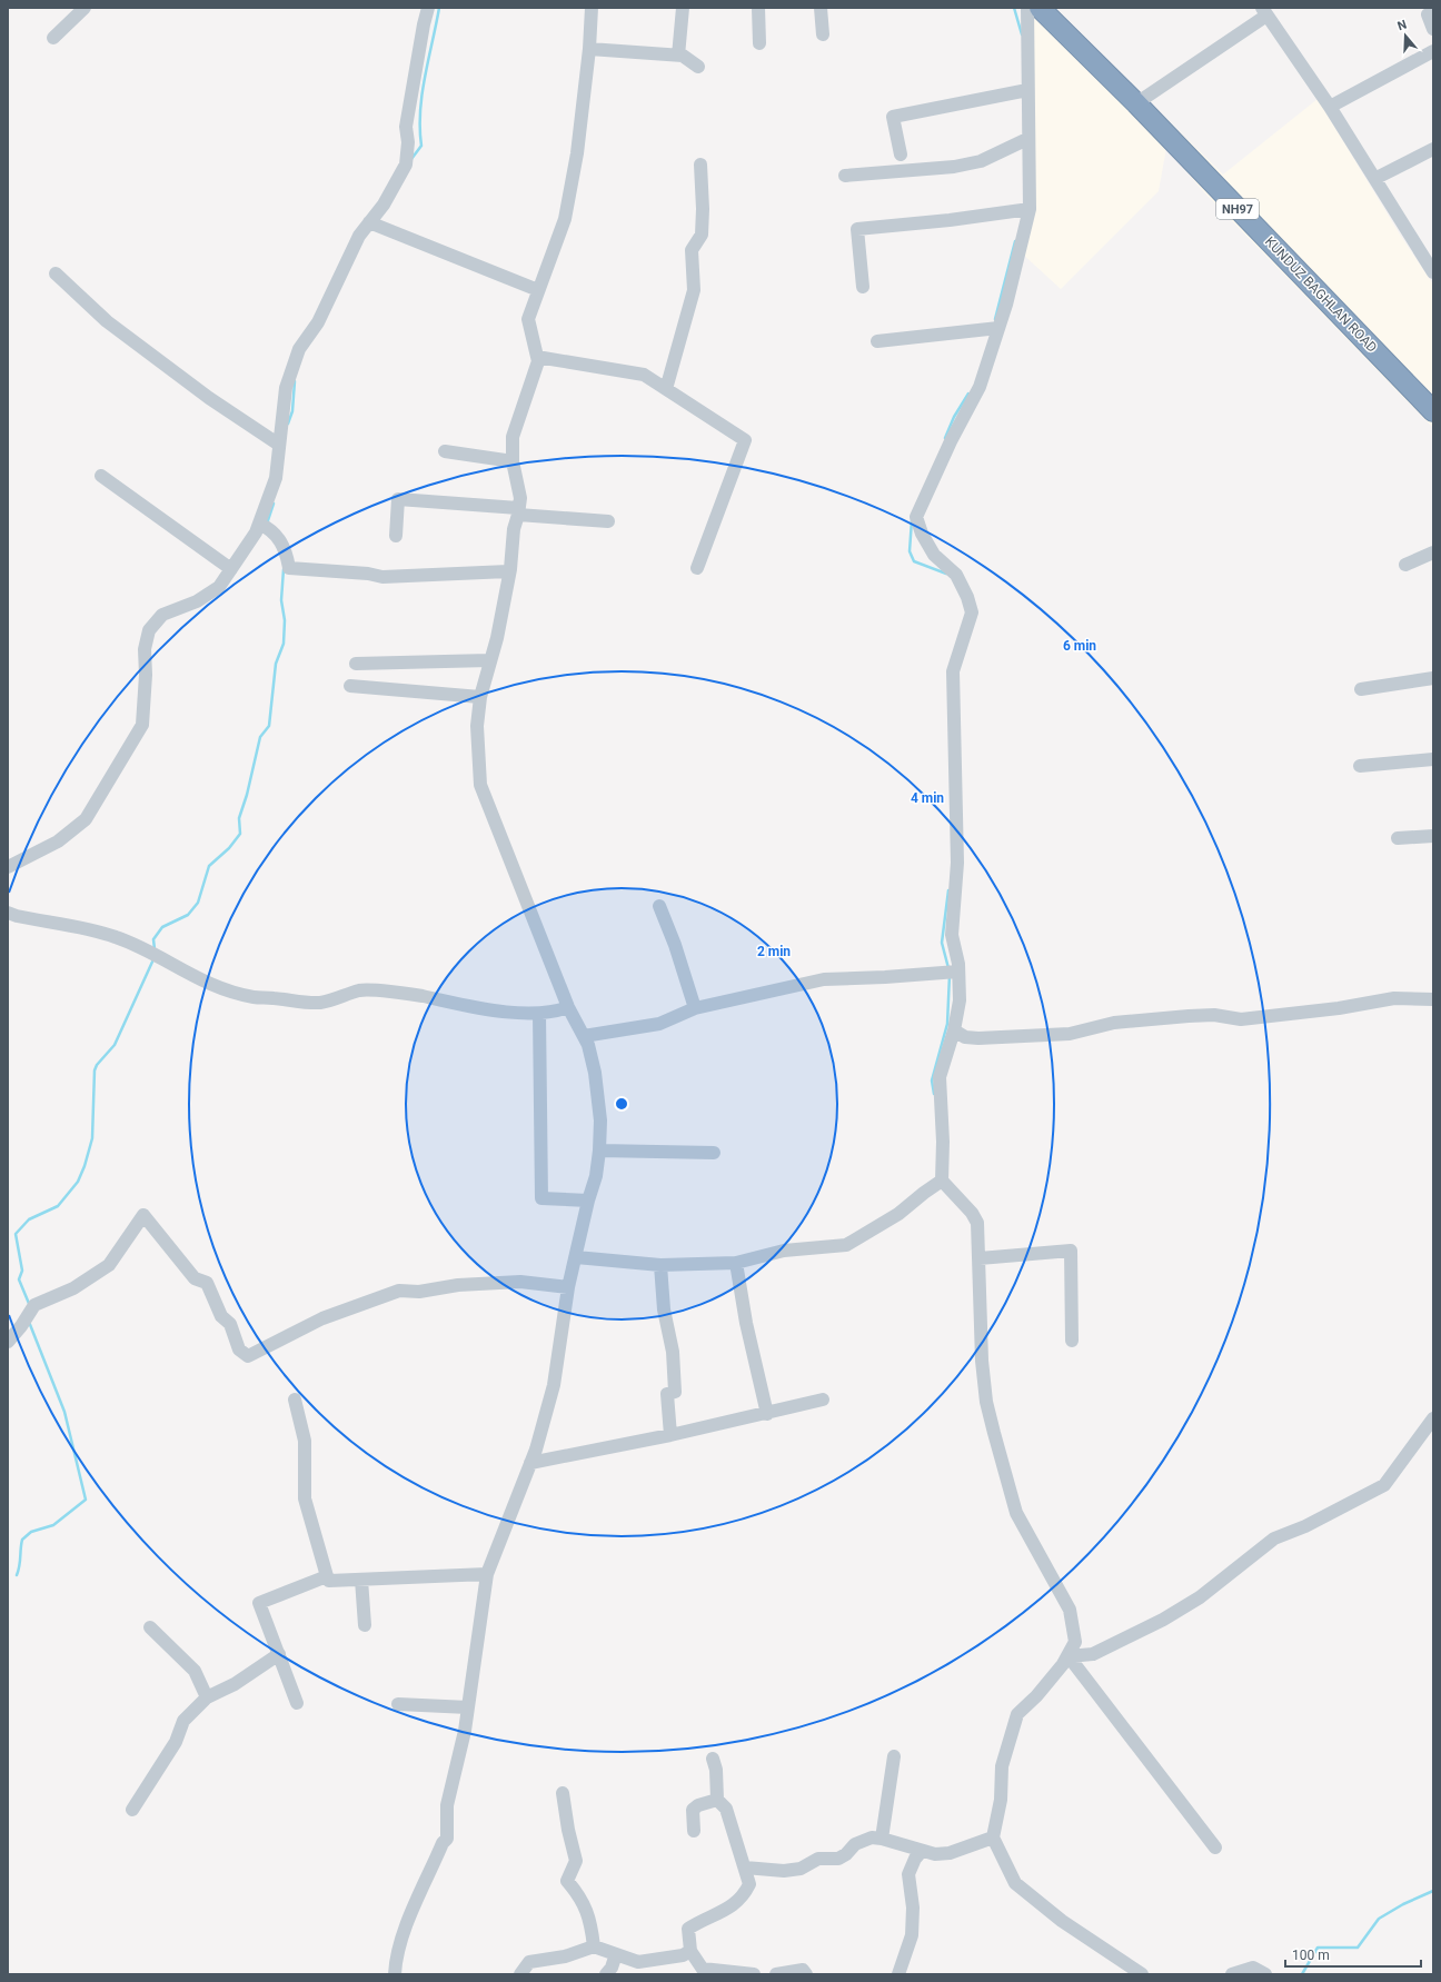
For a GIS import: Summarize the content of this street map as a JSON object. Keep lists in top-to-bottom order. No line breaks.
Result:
{"streets":{"highway":["NH97","KUNDUZ BAGHLAN ROAD"]},"scale_bar":"100 m","north":"top","rings":["6 min","4 min","2 min"]}
